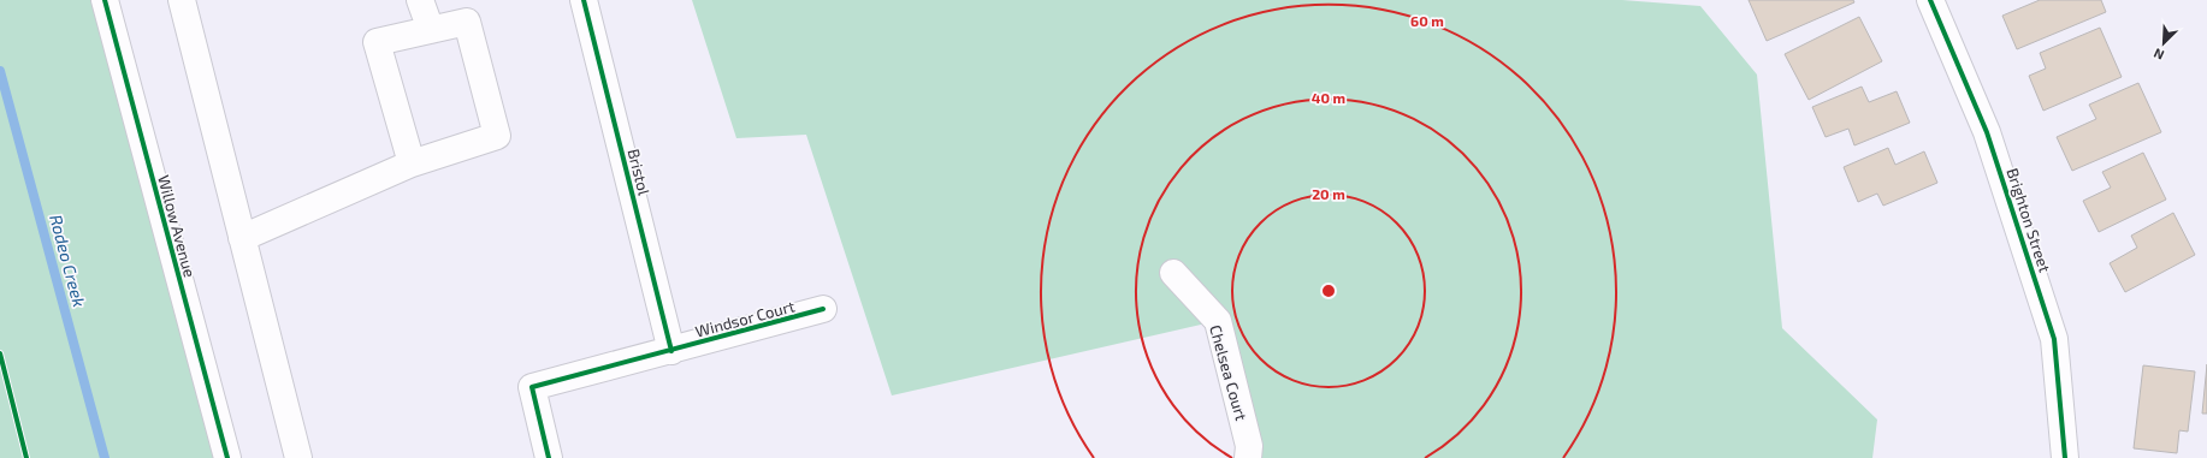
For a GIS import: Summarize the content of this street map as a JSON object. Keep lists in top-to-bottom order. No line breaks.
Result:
{"streets":{"street":["Bristol","Brighton Street","Willow Avenue","Windsor Court","Chelsea Court"]},"crossings":[["Bristol","Windsor Court"]],"water":["Rodeo Creek"],"north":"bottom left","rings":["60 m","40 m","20 m"]}
